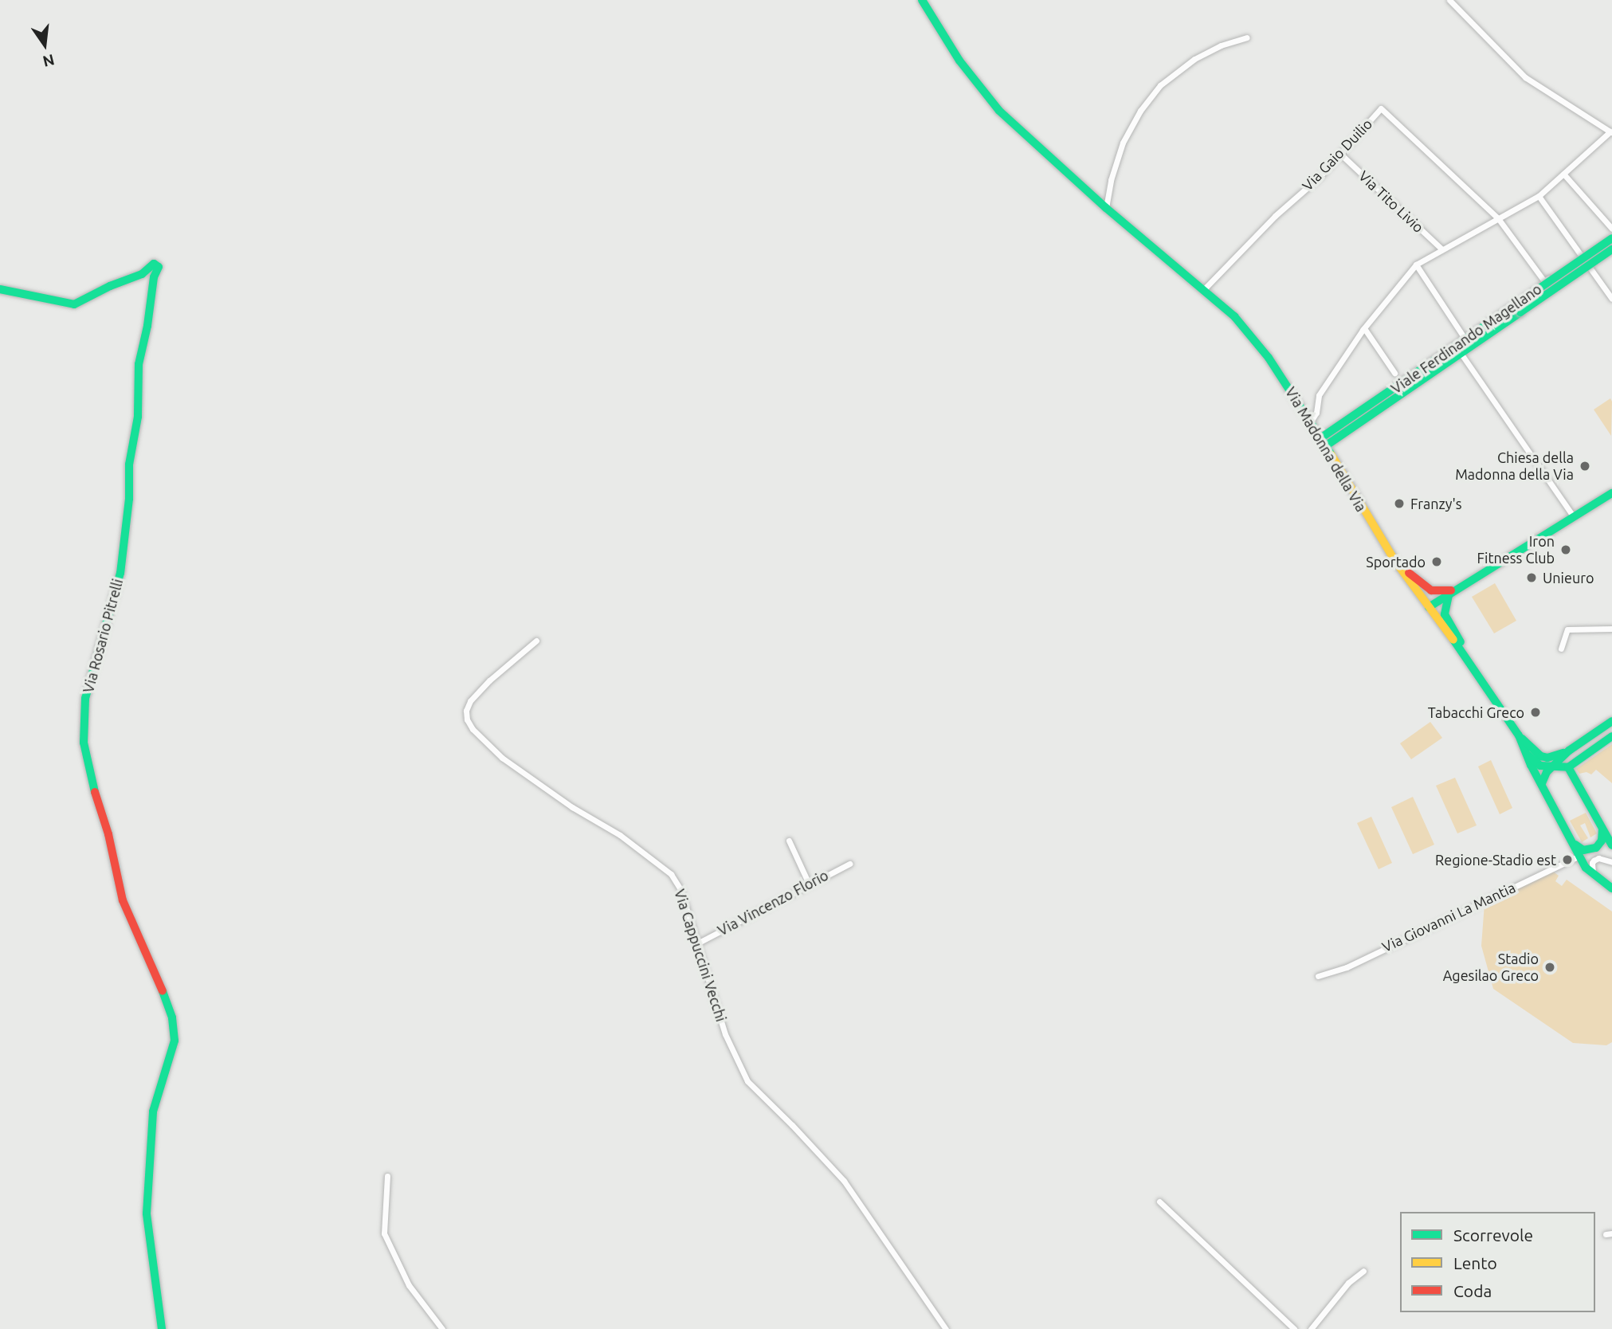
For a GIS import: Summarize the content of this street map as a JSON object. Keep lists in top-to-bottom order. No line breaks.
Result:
{"streets":{"street":["Via Gaio Duilio","Via Tito Livio","Viale Ferdinando Magellano","Via Madonna della Via","Via Rosario Pitrelli","Via Vincenzo Florio","Via Giovanni La Mantia","Via Cappuccini Vecchi"]},"crossings":[["Via Gaio Duilio","Via Tito Livio"],["Via Gaio Duilio","Via Madonna della Via"],["Viale Ferdinando Magellano","Via Madonna della Via"],["Via Madonna della Via","Via Giovanni La Mantia"],["Via Vincenzo Florio","Via Cappuccini Vecchi"]],"places":["Chiesa della Madonna della Via","Franzy's","Iron Fitness Club","Sportado","Unieuro","Tabacchi Greco","Regione-Stadio est","Stadio Agesilao Greco"],"legend":["Scorrevole","Lento","Coda"],"north":"bottom"}
